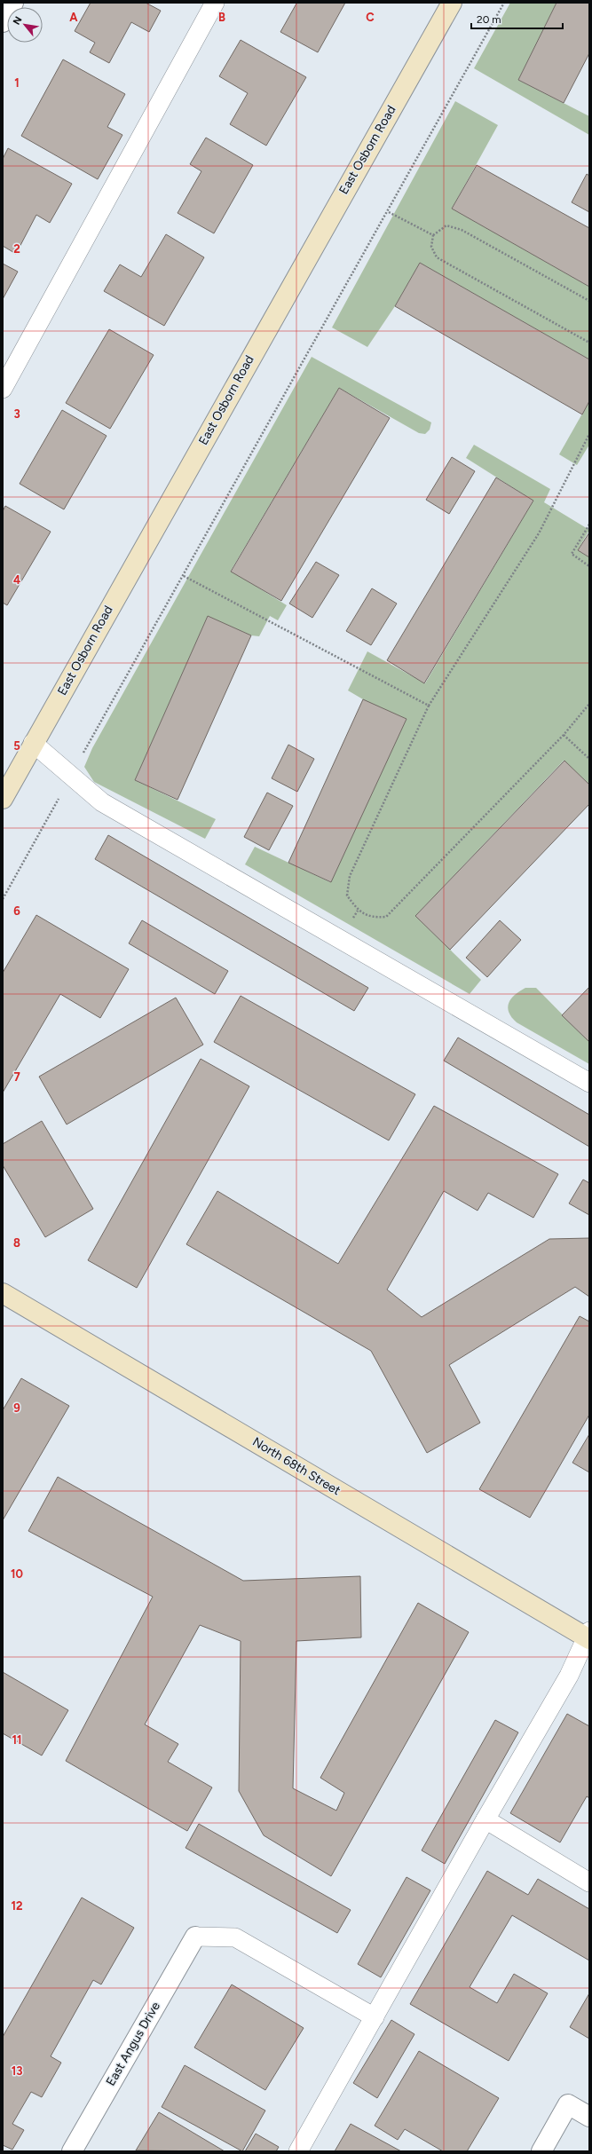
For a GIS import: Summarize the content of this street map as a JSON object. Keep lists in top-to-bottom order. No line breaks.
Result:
{"streets":{"main road":["East Osborn Road","North 68th Street"],"street":["East Angus Drive"]},"scale_bar":"20 m","north":"top left","grid":{"columns":["A","B","C"],"rows":["1","2","3","4","5","6","7","8","9","10","11","12","13"]}}
